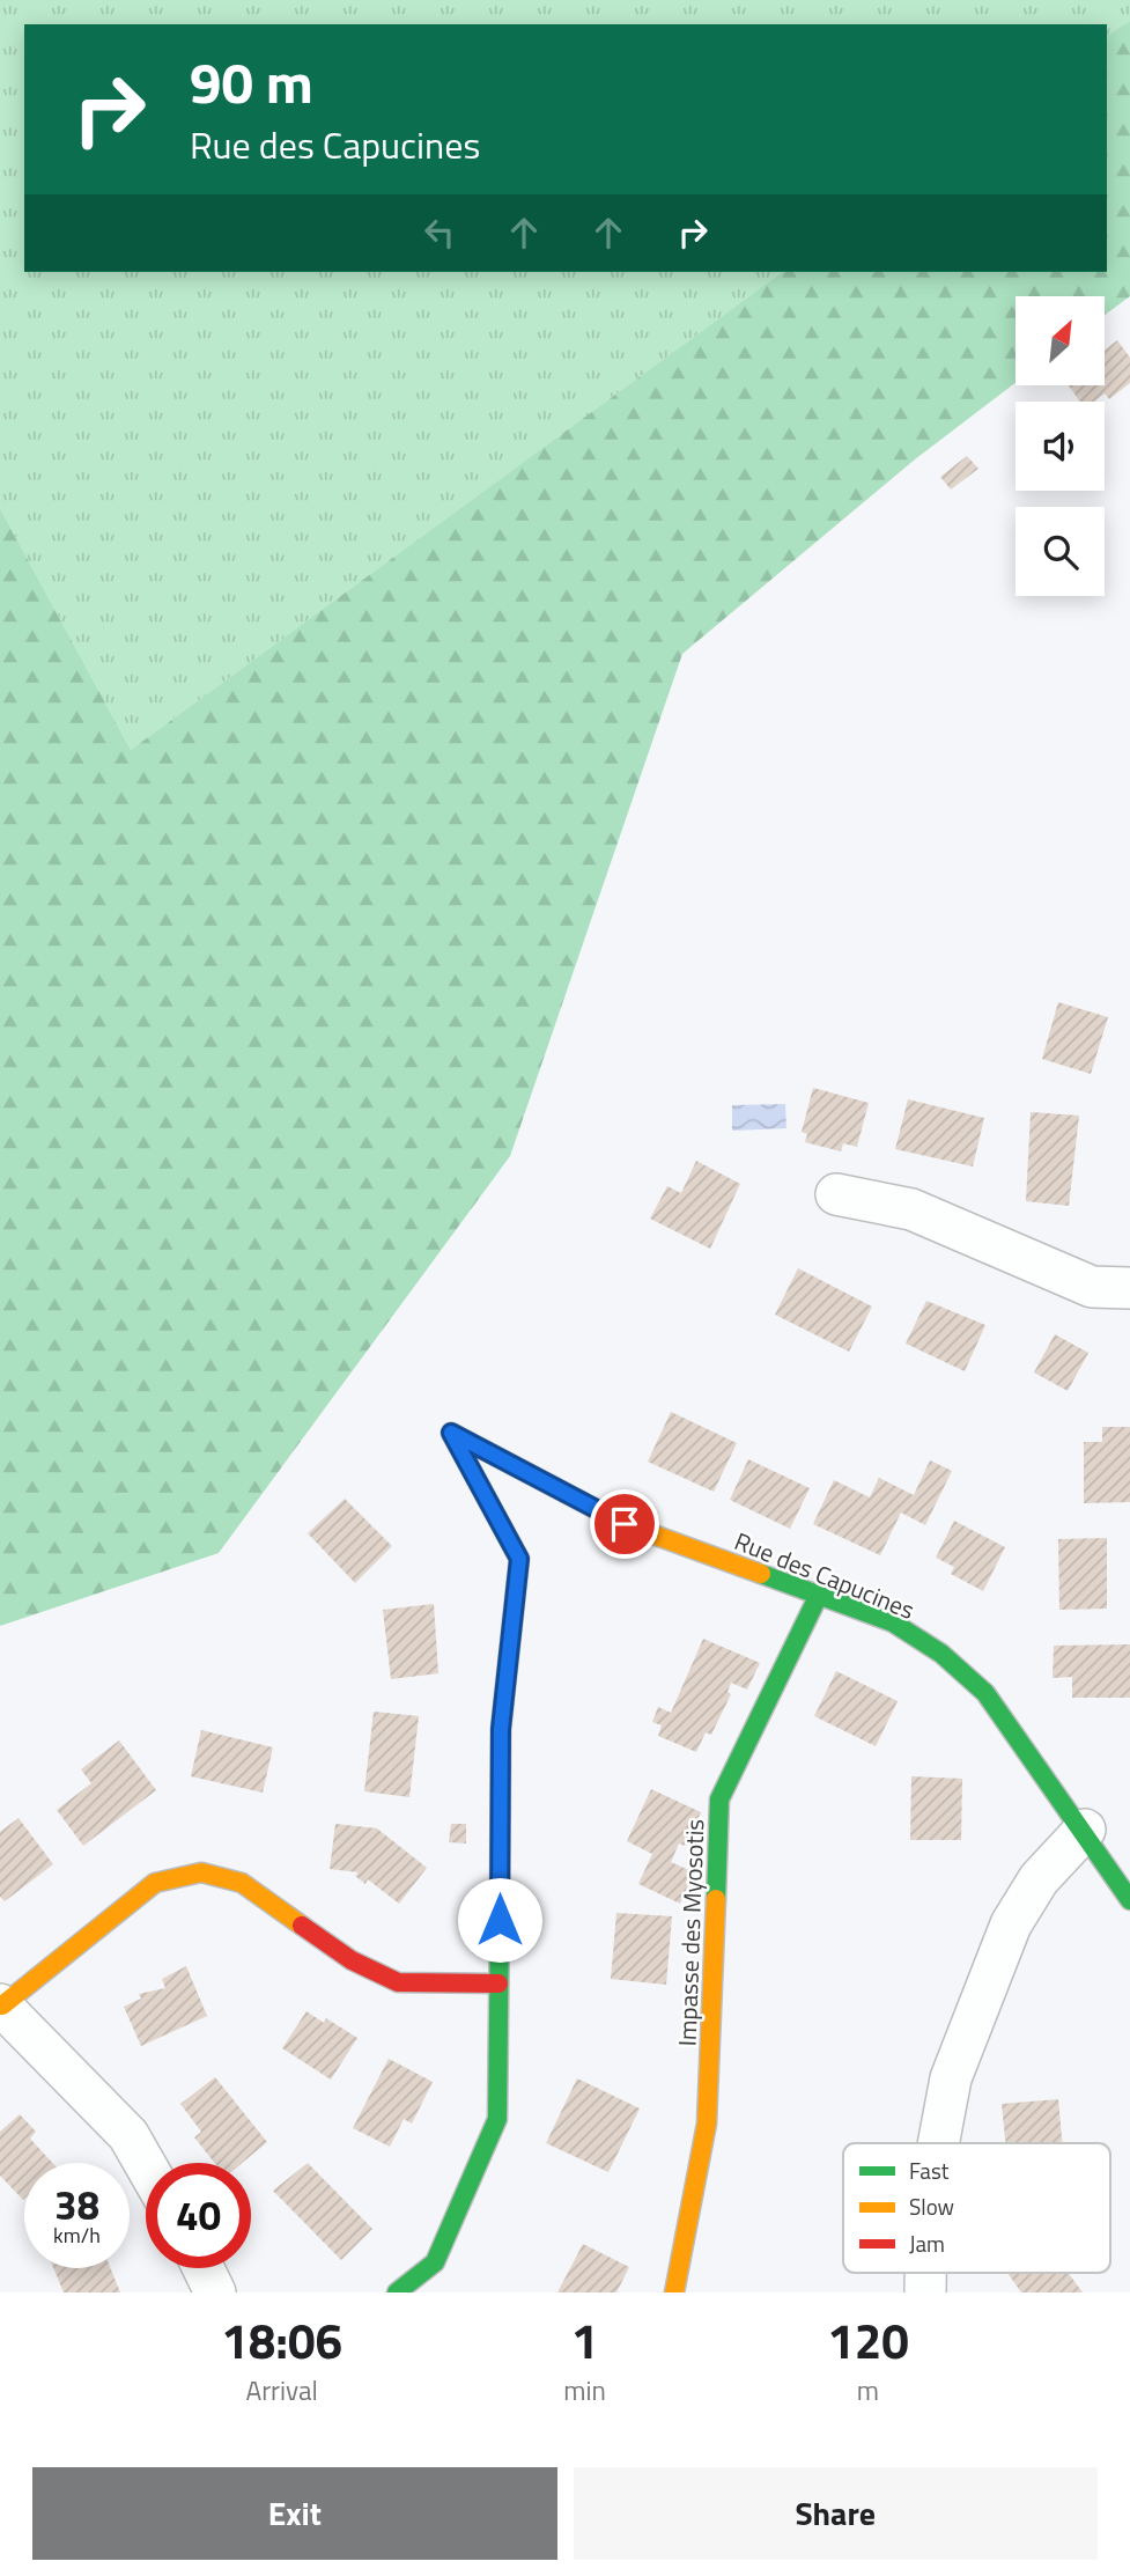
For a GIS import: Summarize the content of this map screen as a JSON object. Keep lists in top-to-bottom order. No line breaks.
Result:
{"streets":{"street":["Rue des Capucines","Impasse des Myosotis"]},"crossings":[["Rue des Capucines","Impasse des Myosotis"]],"legend":["Fast","Slow","Jam"],"north":"top right","page":{"turn":["90 m","Rue des Capucines"],"speed":"38 km/h","limit":"40","eta":["18:06","Arrival","1","min","120","m"],"buttons":["Exit","Share"]}}
